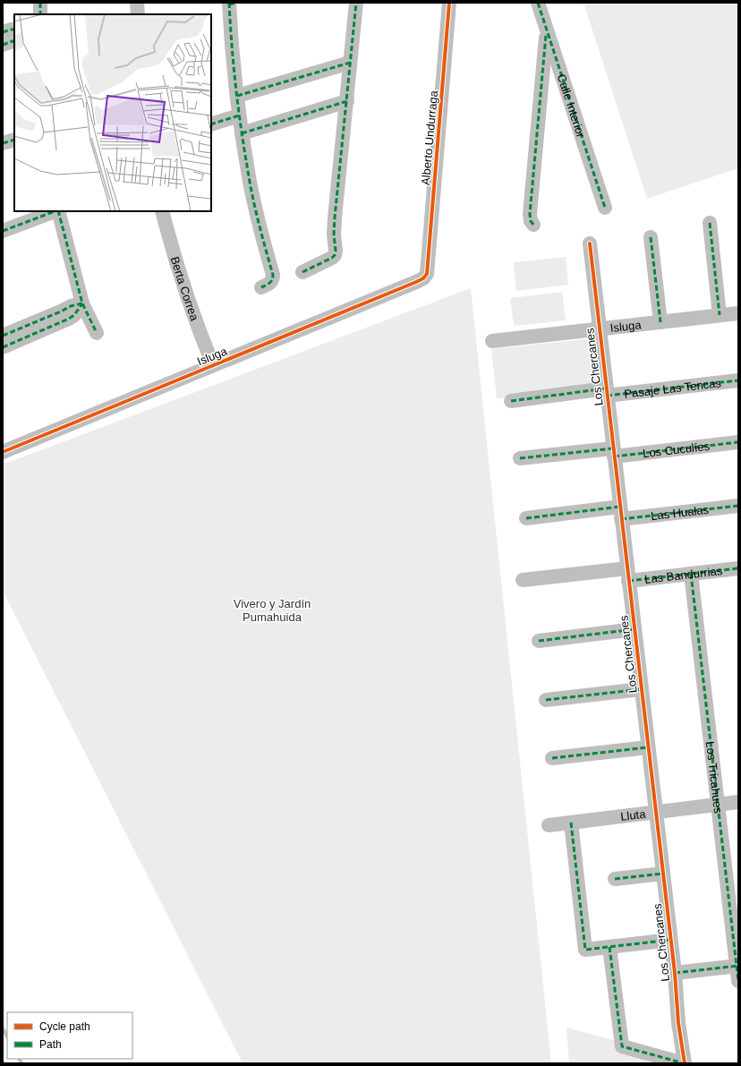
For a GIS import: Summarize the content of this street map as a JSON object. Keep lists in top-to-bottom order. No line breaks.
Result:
{"streets":{"street":["Calle Interior","Alberto Undurraga","Berta Correa","Isluga","Los Chercanes","Pasaje Las Tencas","Los Cuculíes","Las Hualas","Las Bandurrias","Los Tricahues","Lluta"]},"crossings":[["Alberto Undurraga","Isluga"],["Berta Correa","Isluga"],["Isluga","Los Chercanes"],["Los Chercanes","Pasaje Las Tencas"],["Los Chercanes","Los Cuculíes"],["Los Chercanes","Las Hualas"],["Los Chercanes","Las Bandurrias"],["Los Chercanes","Lluta"],["Las Bandurrias","Los Tricahues"],["Los Tricahues","Lluta"]],"parks":["Vivero y Jardín Pumahuida"],"legend":["Cycle path","Path"]}
